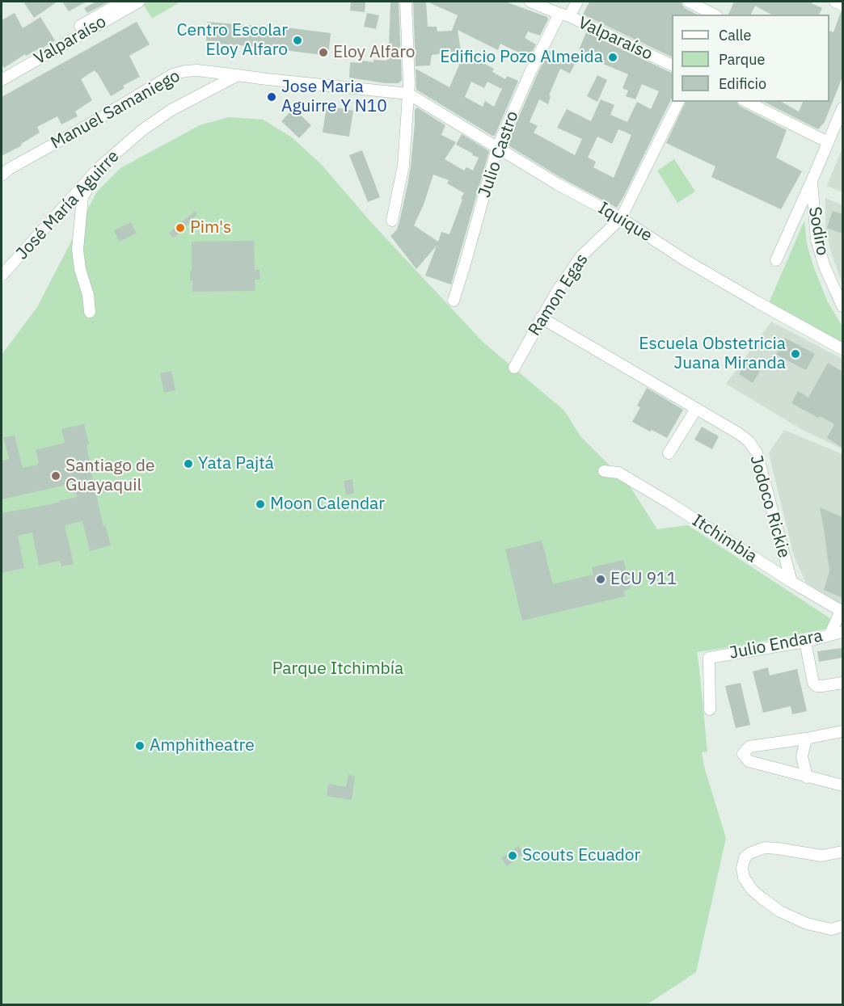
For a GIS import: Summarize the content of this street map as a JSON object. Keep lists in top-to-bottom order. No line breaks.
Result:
{"streets":{"street":["Valparaíso","Manuel Samaniego","Julio Castro","José María Aguirre","Iquique","Sodiro","Ramon Egas","Jodoco Rickie","Itchimbia","Julio Endara"]},"crossings":[["Valparaíso","Julio Castro"],["Manuel Samaniego","José María Aguirre"],["Julio Castro","Iquique"],["Iquique","Ramon Egas"],["Ramon Egas","Jodoco Rickie"],["Jodoco Rickie","Itchimbia"]],"parks":["Parque Itchimbía"],"places":["Centro Escolar Eloy Alfaro","Eloy Alfaro","Edificio Pozo Almeida","Jose Maria Aguirre Y N10","Pim's","Escuela Obstetricia Juana Miranda","Yata Pajtá","Santiago de Guayaquil","Moon Calendar","ECU 911","Amphitheatre","Scouts Ecuador"],"legend":["Calle","Parque","Edificio"]}
